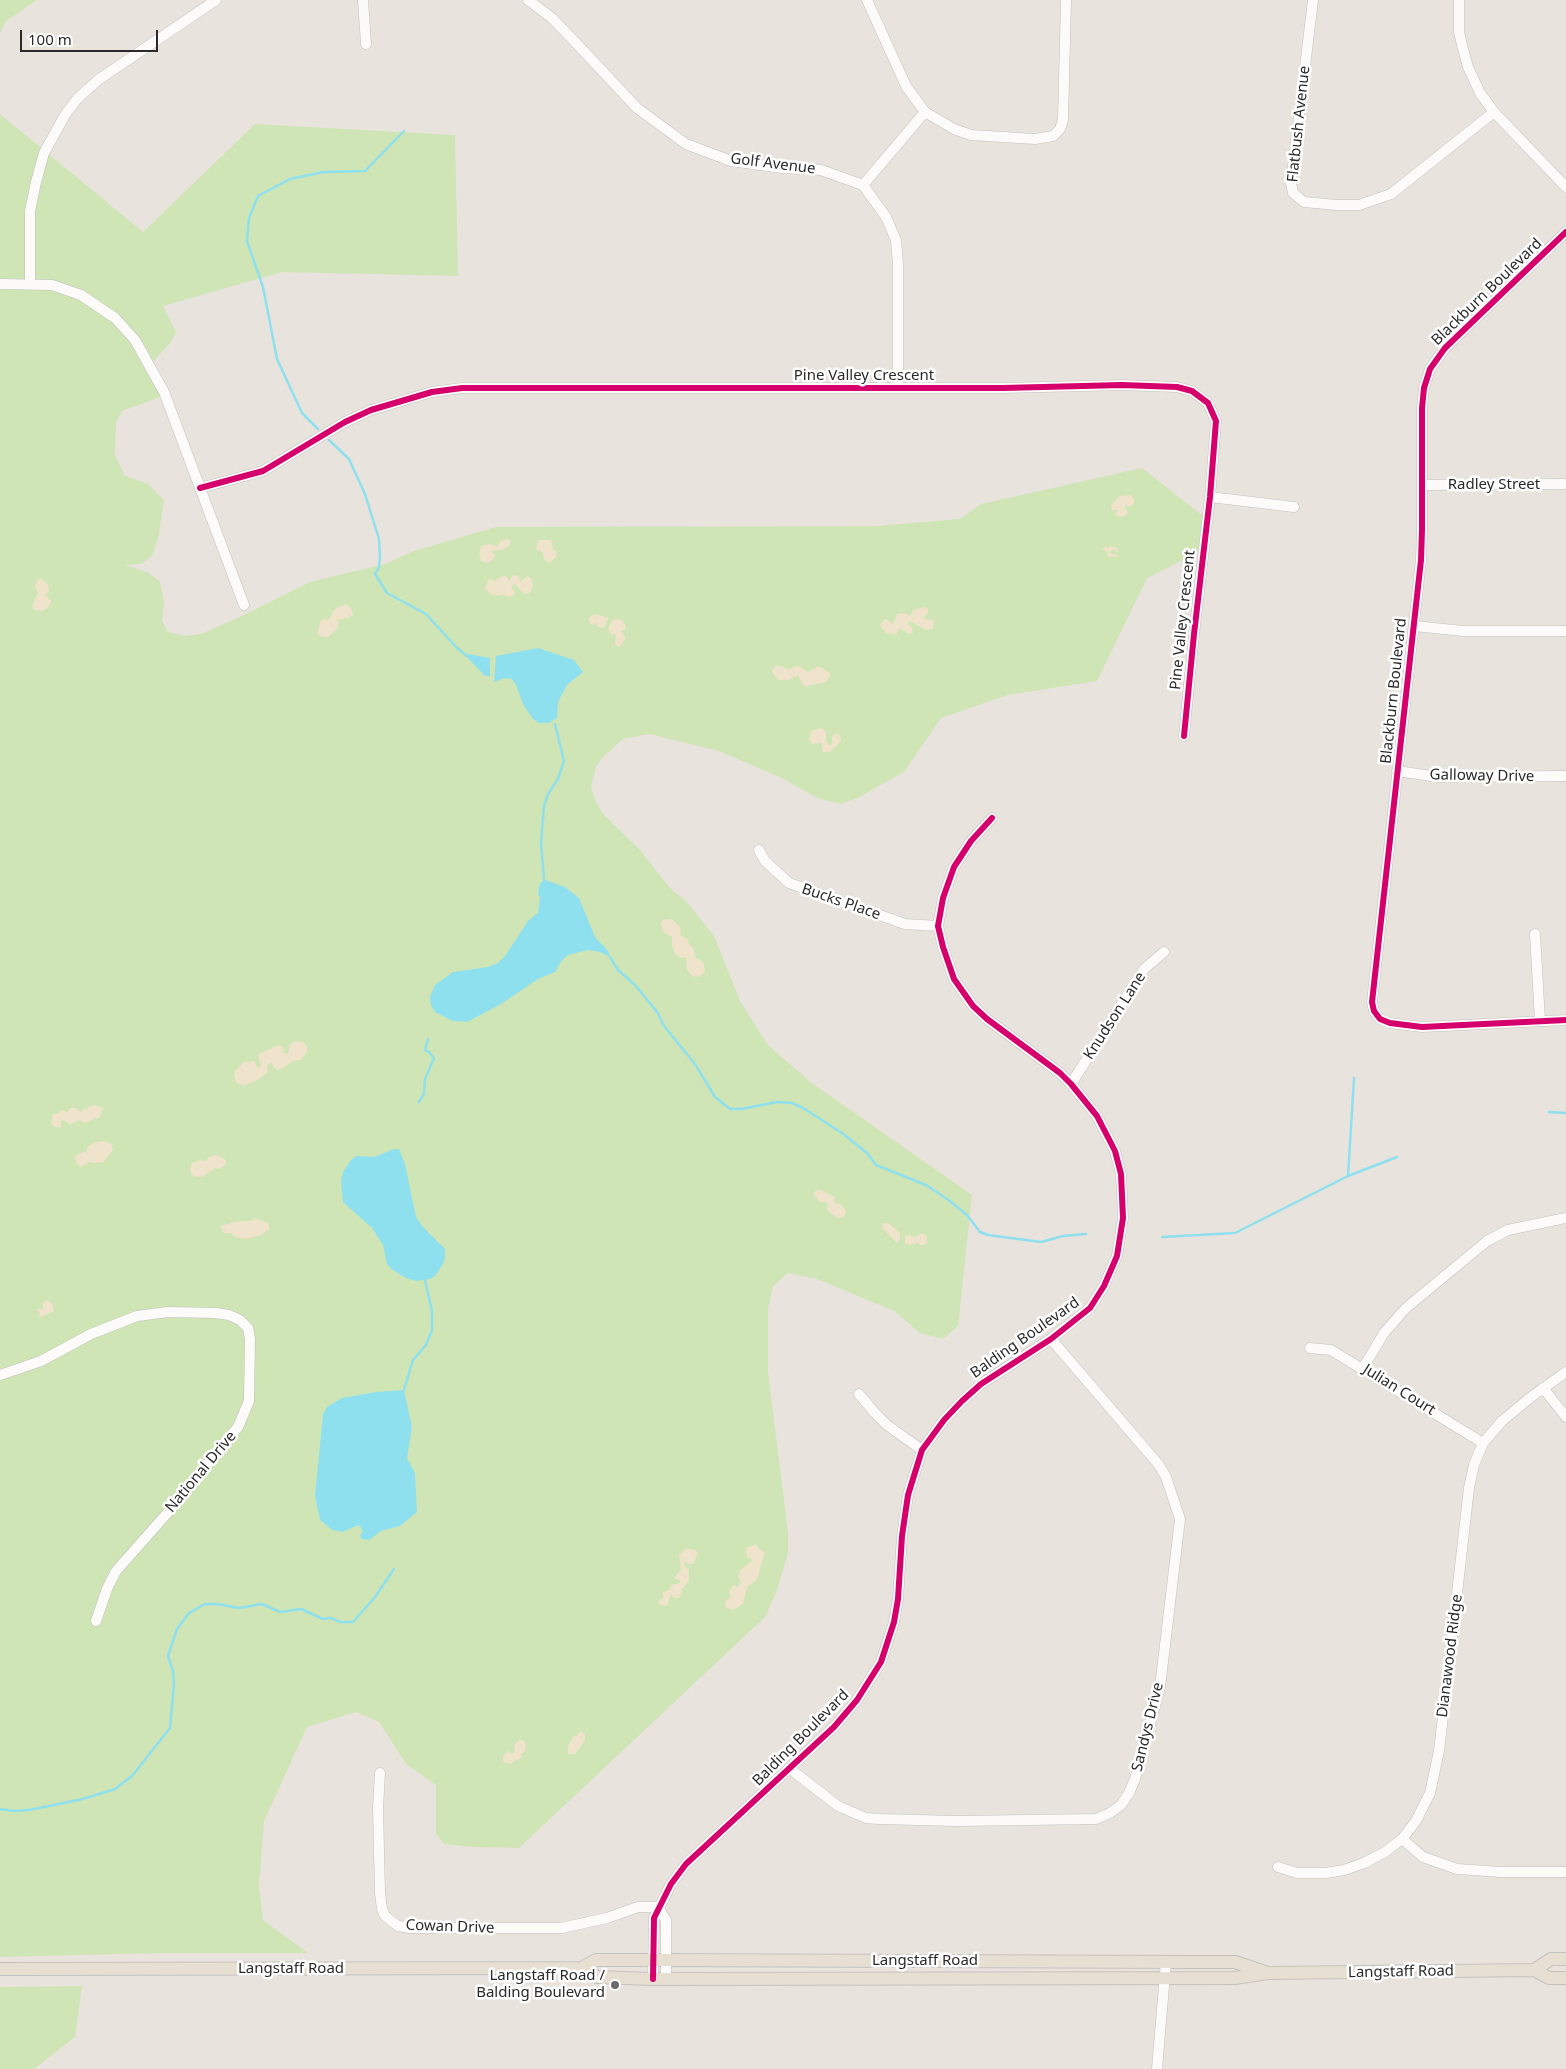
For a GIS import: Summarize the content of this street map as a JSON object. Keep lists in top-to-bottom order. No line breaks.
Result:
{"streets":{"main road":["Langstaff Road"],"street":["Flatbush Avenue","Golf Avenue","Blackburn Boulevard","Pine Valley Crescent","Radley Street","Galloway Drive","Bucks Place","Knudson Lane","Balding Boulevard","Julian Court","National Drive","Dianawood Ridge","Sandys Drive","Cowan Drive"]},"crossings":[["Blackburn Boulevard","Radley Street"],["Blackburn Boulevard","Galloway Drive"],["Bucks Place","Balding Boulevard"],["Knudson Lane","Balding Boulevard"],["Balding Boulevard","Sandys Drive"],["Balding Boulevard","Cowan Drive"],["Balding Boulevard","Langstaff Road"],["Julian Court","Dianawood Ridge"]],"places":["Langstaff Road / Balding Boulevard"],"scale_bar":"100 m"}
